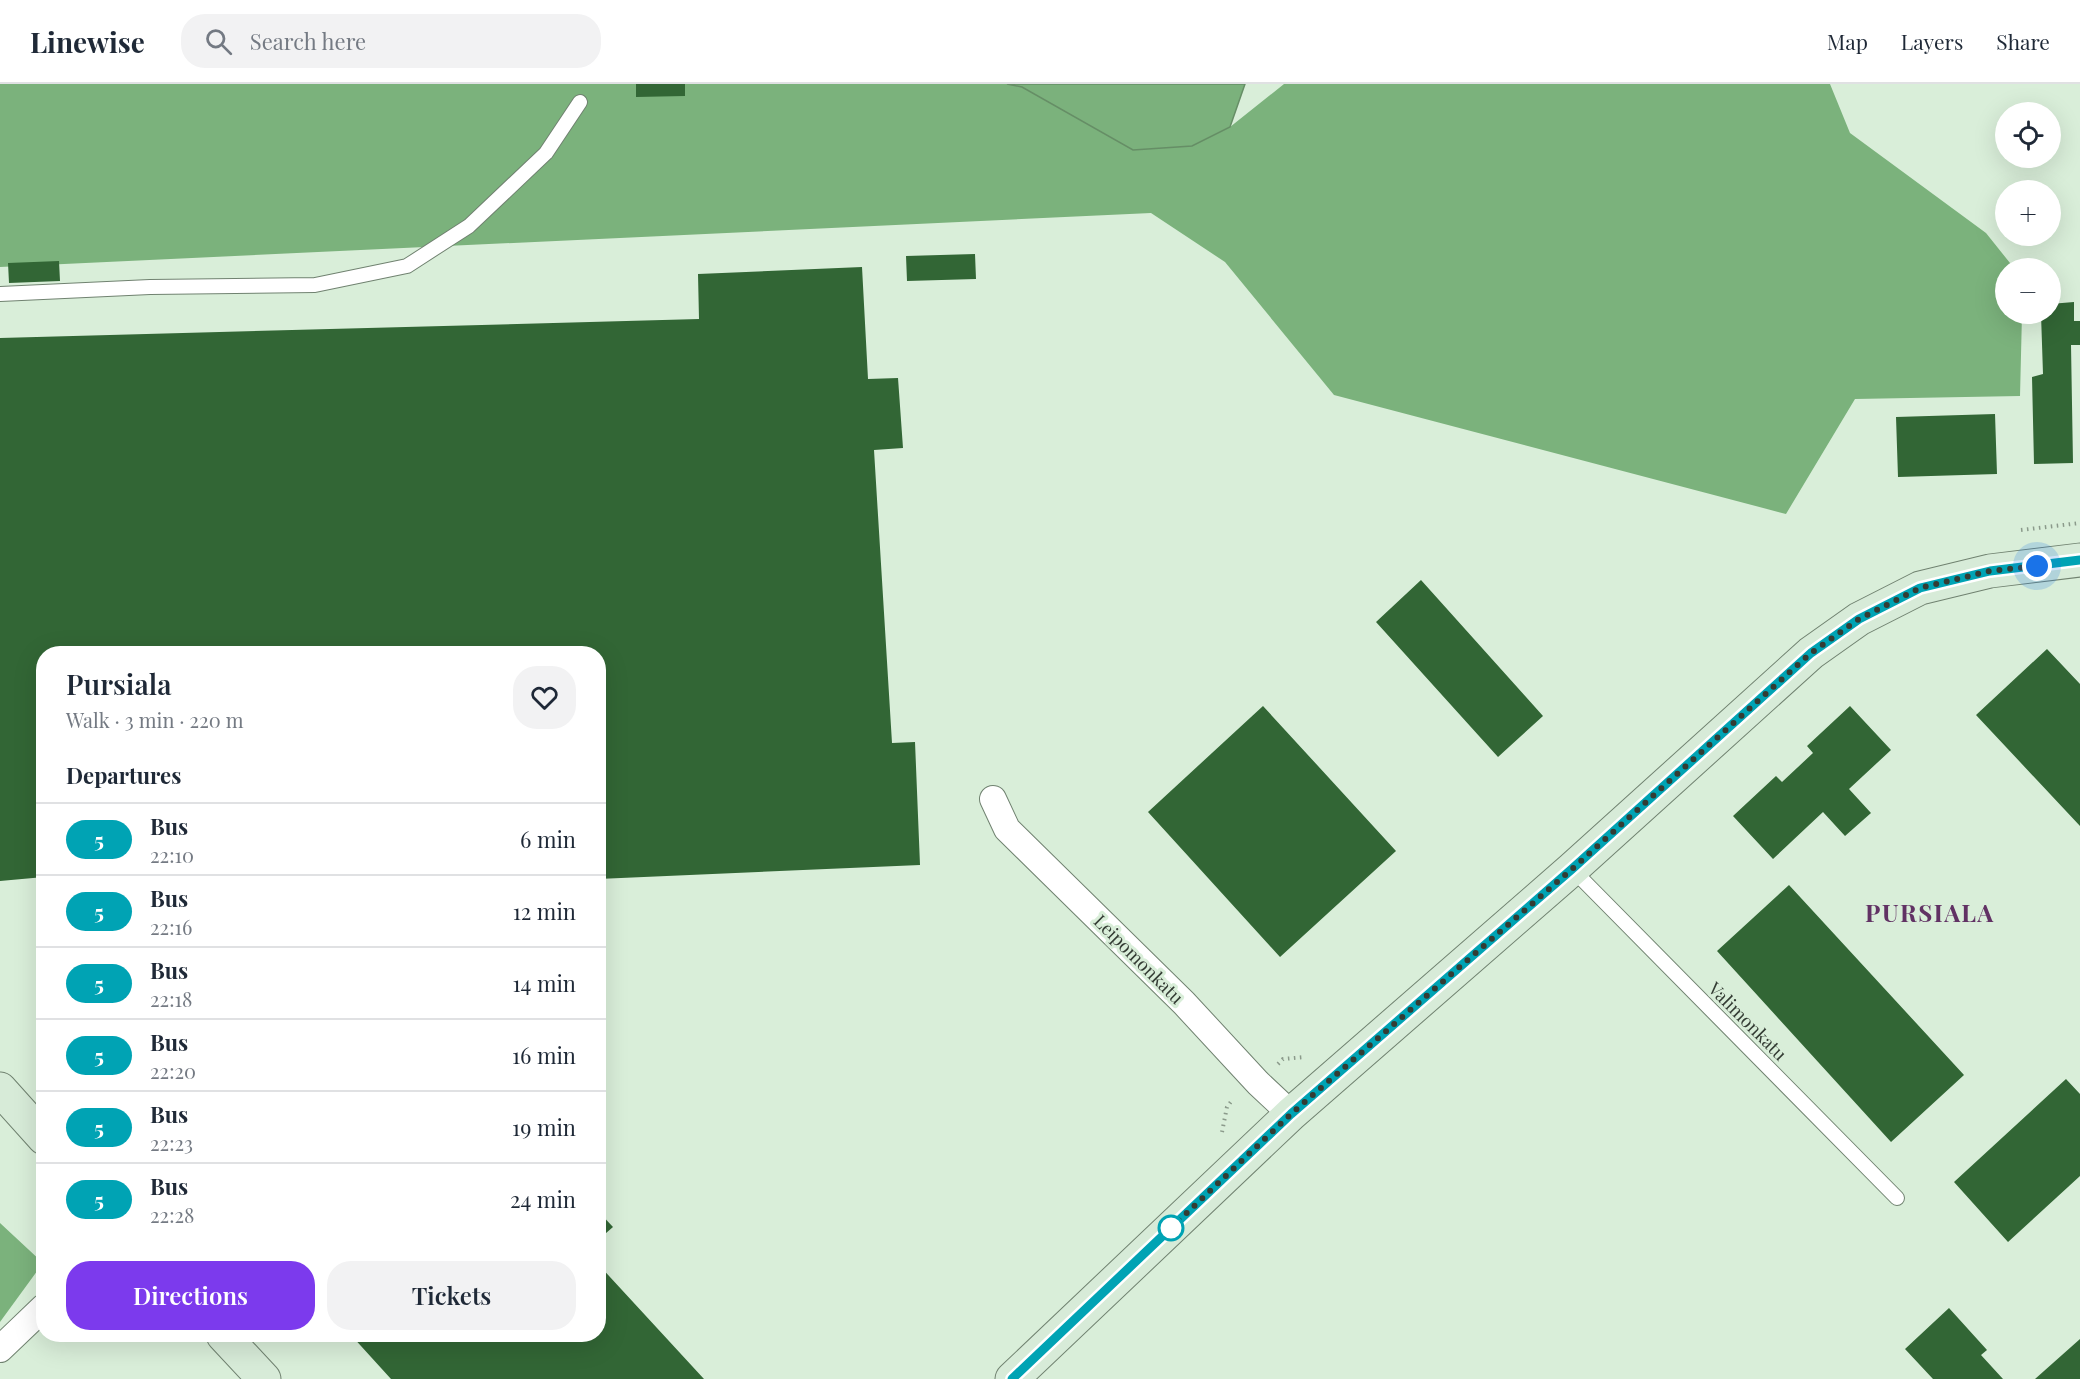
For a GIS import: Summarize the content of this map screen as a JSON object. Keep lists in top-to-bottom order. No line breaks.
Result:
{"streets":{"street":["Leipomonkatu"],"lane":["Valimonkatu"]},"districts":["PURSIALA"],"lines":["bus line 5"],"page":{"header":"Linewise","search":"Search here","nav":["Map","Layers","Share"],"map_buttons":["+","−"],"heading":[["Pursiala","Walk · 3 min · 220 m"],"Departures"],"list":[{"mark":"5","name":"Bus","note":"22:10","value":"6 min"},{"mark":"5","name":"Bus","note":"22:16","value":"12 min"},{"mark":"5","name":"Bus","note":"22:18","value":"14 min"},{"mark":"5","name":"Bus","note":"22:20","value":"16 min"},{"mark":"5","name":"Bus","note":"22:23","value":"19 min"},{"mark":"5","name":"Bus","note":"22:28","value":"24 min"}],"buttons":["Directions","Tickets"]}}
